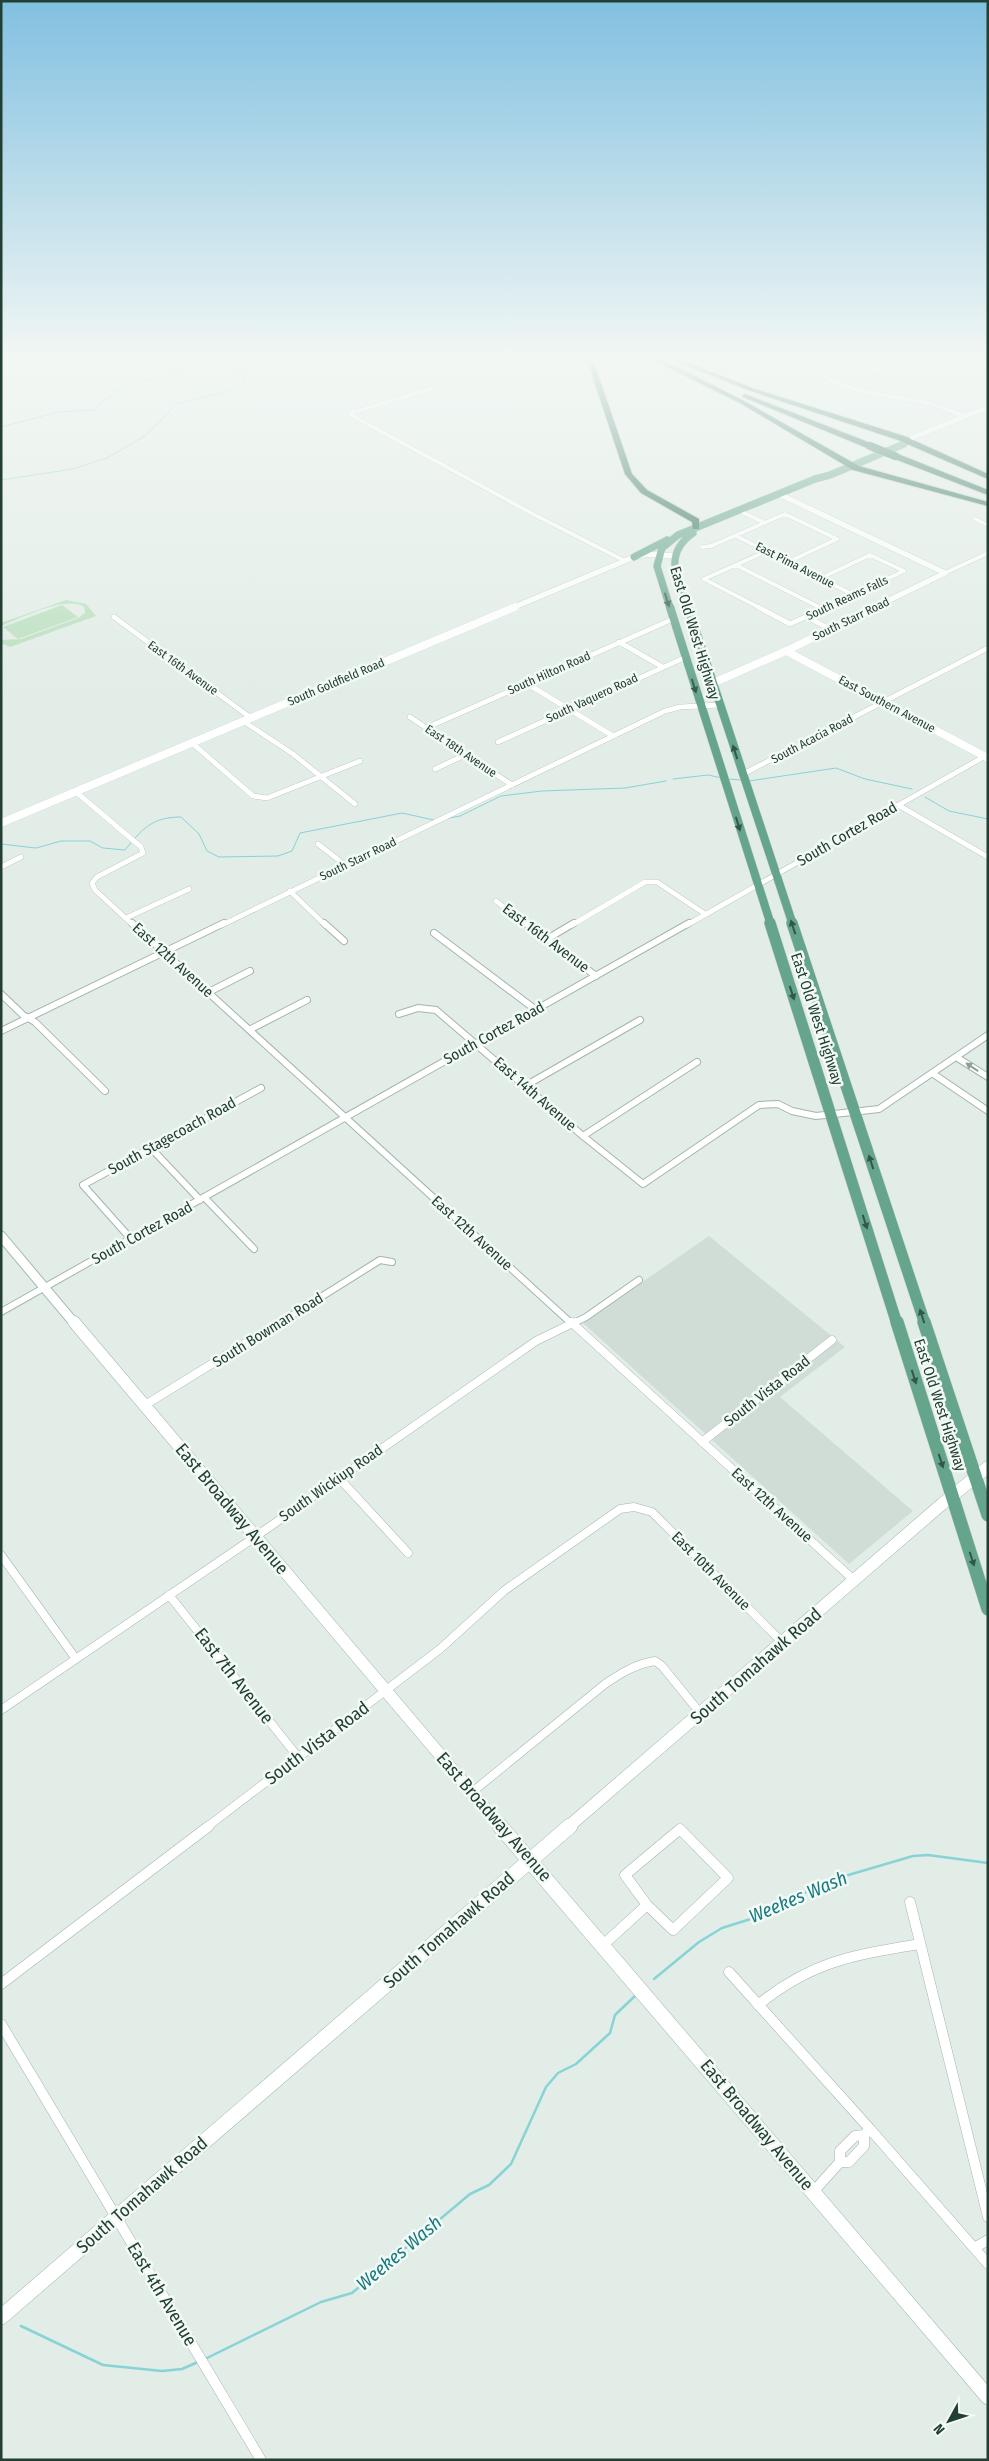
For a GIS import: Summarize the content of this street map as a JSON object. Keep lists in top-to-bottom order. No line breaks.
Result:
{"streets":{"main road":["South Starr Road","East Old West Highway","South Goldfield Road","East Southern Avenue","East Broadway Avenue","South Tomahawk Road"],"street":["East Pima Avenue","South Reams Falls","East 16th Avenue","South Hilton Road","South Vaquero Road","South Acacia Road","East 18th Avenue","South Cortez Road","East 12th Avenue","East 14th Avenue","South Stagecoach Road","South Bowman Road","South Vista Road","South Wickiup Road","East 10th Avenue","East 7th Avenue","East 4th Avenue"]},"crossings":[["East Pima Avenue","South Reams Falls"],["South Starr Road","East Old West Highway"],["South Starr Road","East Southern Avenue"],["South Starr Road","East 18th Avenue"],["South Starr Road","East 12th Avenue"],["East Old West Highway","South Hilton Road"],["East Old West Highway","South Goldfield Road"],["East Old West Highway","South Vaquero Road"],["East Old West Highway","South Acacia Road"],["East Old West Highway","South Cortez Road"],["East Old West Highway","East 14th Avenue"],["East Old West Highway","South Tomahawk Road"],["East 16th Avenue","South Goldfield Road"],["East 16th Avenue","South Cortez Road"],["South Hilton Road","East 18th Avenue"],["South Goldfield Road","East 12th Avenue"],["East Southern Avenue","South Acacia Road"],["East Southern Avenue","South Cortez Road"],["South Cortez Road","East 12th Avenue"],["South Cortez Road","East 14th Avenue"],["South Cortez Road","South Stagecoach Road"],["South Cortez Road","East Broadway Avenue"],["East 12th Avenue","South Vista Road"],["East 12th Avenue","South Wickiup Road"],["East 12th Avenue","South Tomahawk Road"],["South Bowman Road","East Broadway Avenue"],["South Vista Road","East Broadway Avenue"],["South Vista Road","East 10th Avenue"],["South Vista Road","East 7th Avenue"],["South Wickiup Road","East Broadway Avenue"],["South Wickiup Road","East 7th Avenue"],["East Broadway Avenue","South Tomahawk Road"],["East 10th Avenue","South Tomahawk Road"],["South Tomahawk Road","East 4th Avenue"]],"water":["Weekes Wash"],"north":"bottom left"}
